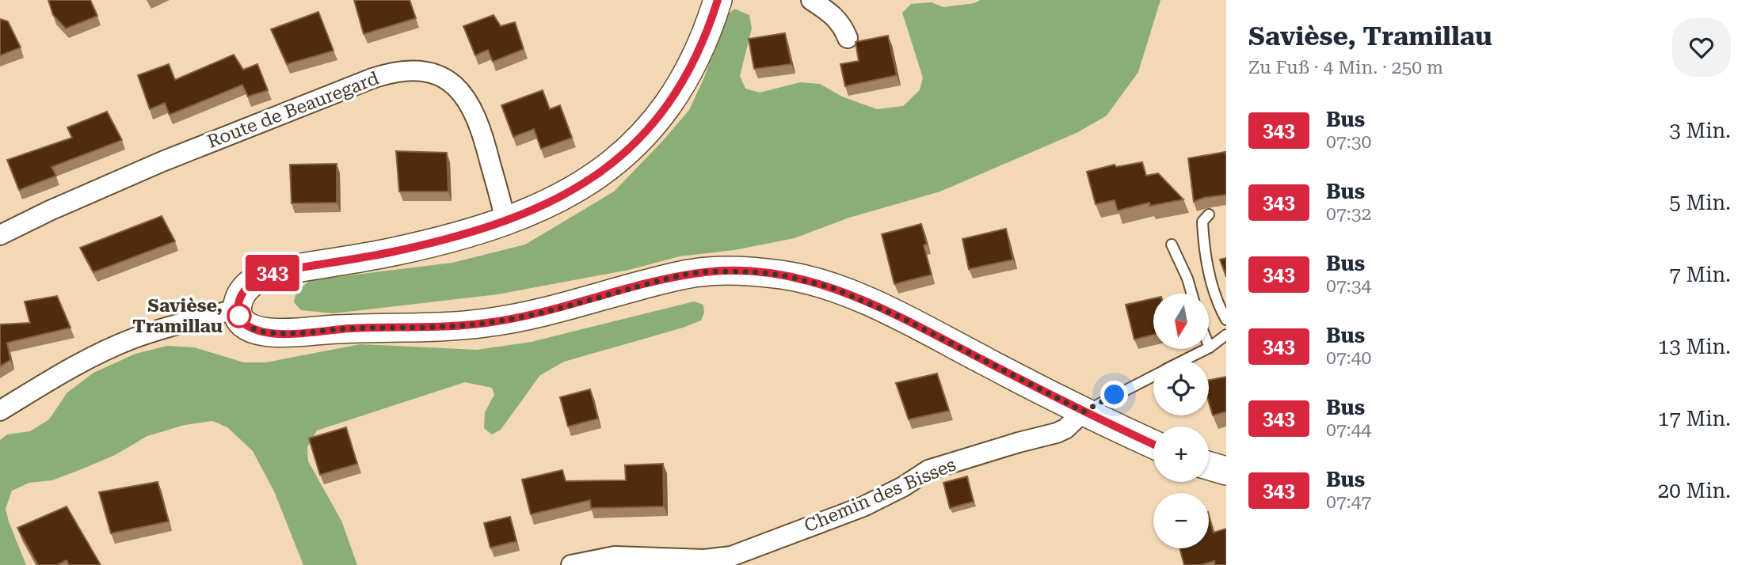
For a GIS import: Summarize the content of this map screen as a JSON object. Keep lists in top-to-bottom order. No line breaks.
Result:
{"streets":{"street":["Route de Beauregard","Chemin des Bisses"]},"places":["Savièse, Tramillau"],"lines":["bus line 343"],"north":"bottom","page":{"on_map":"343","heading":["Savièse, Tramillau","Zu Fuß · 4 Min. · 250 m"],"list":[{"mark":"343","name":"Bus","note":"07:30","value":"3 Min."},{"mark":"343","name":"Bus","note":"07:32","value":"5 Min."},{"mark":"343","name":"Bus","note":"07:34","value":"7 Min."},{"mark":"343","name":"Bus","note":"07:40","value":"13 Min."},{"mark":"343","name":"Bus","note":"07:44","value":"17 Min."},{"mark":"343","name":"Bus","note":"07:47","value":"20 Min."}],"map_buttons":["+","−"]}}
